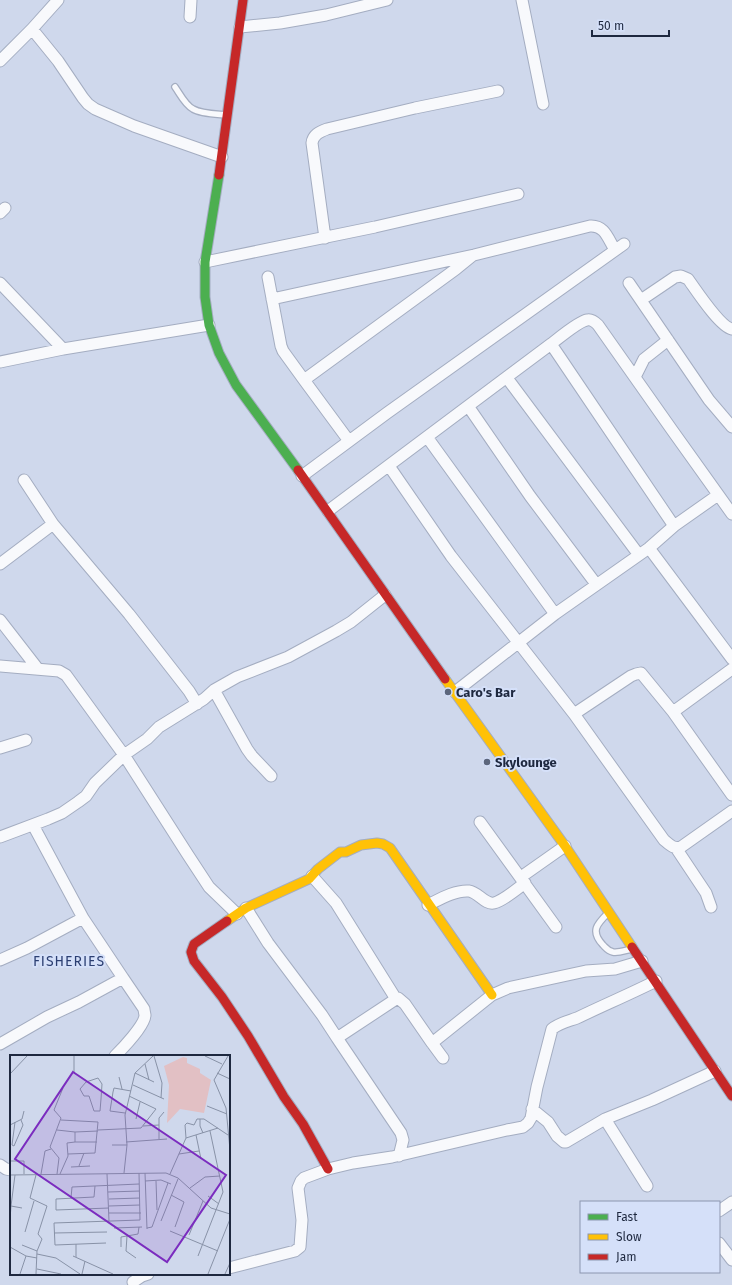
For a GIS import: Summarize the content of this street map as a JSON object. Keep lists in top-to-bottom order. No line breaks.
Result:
{"districts":["FISHERIES"],"places":["Caro's Bar","Skylounge"],"legend":["Fast","Slow","Jam"],"scale_bar":"50 m"}
